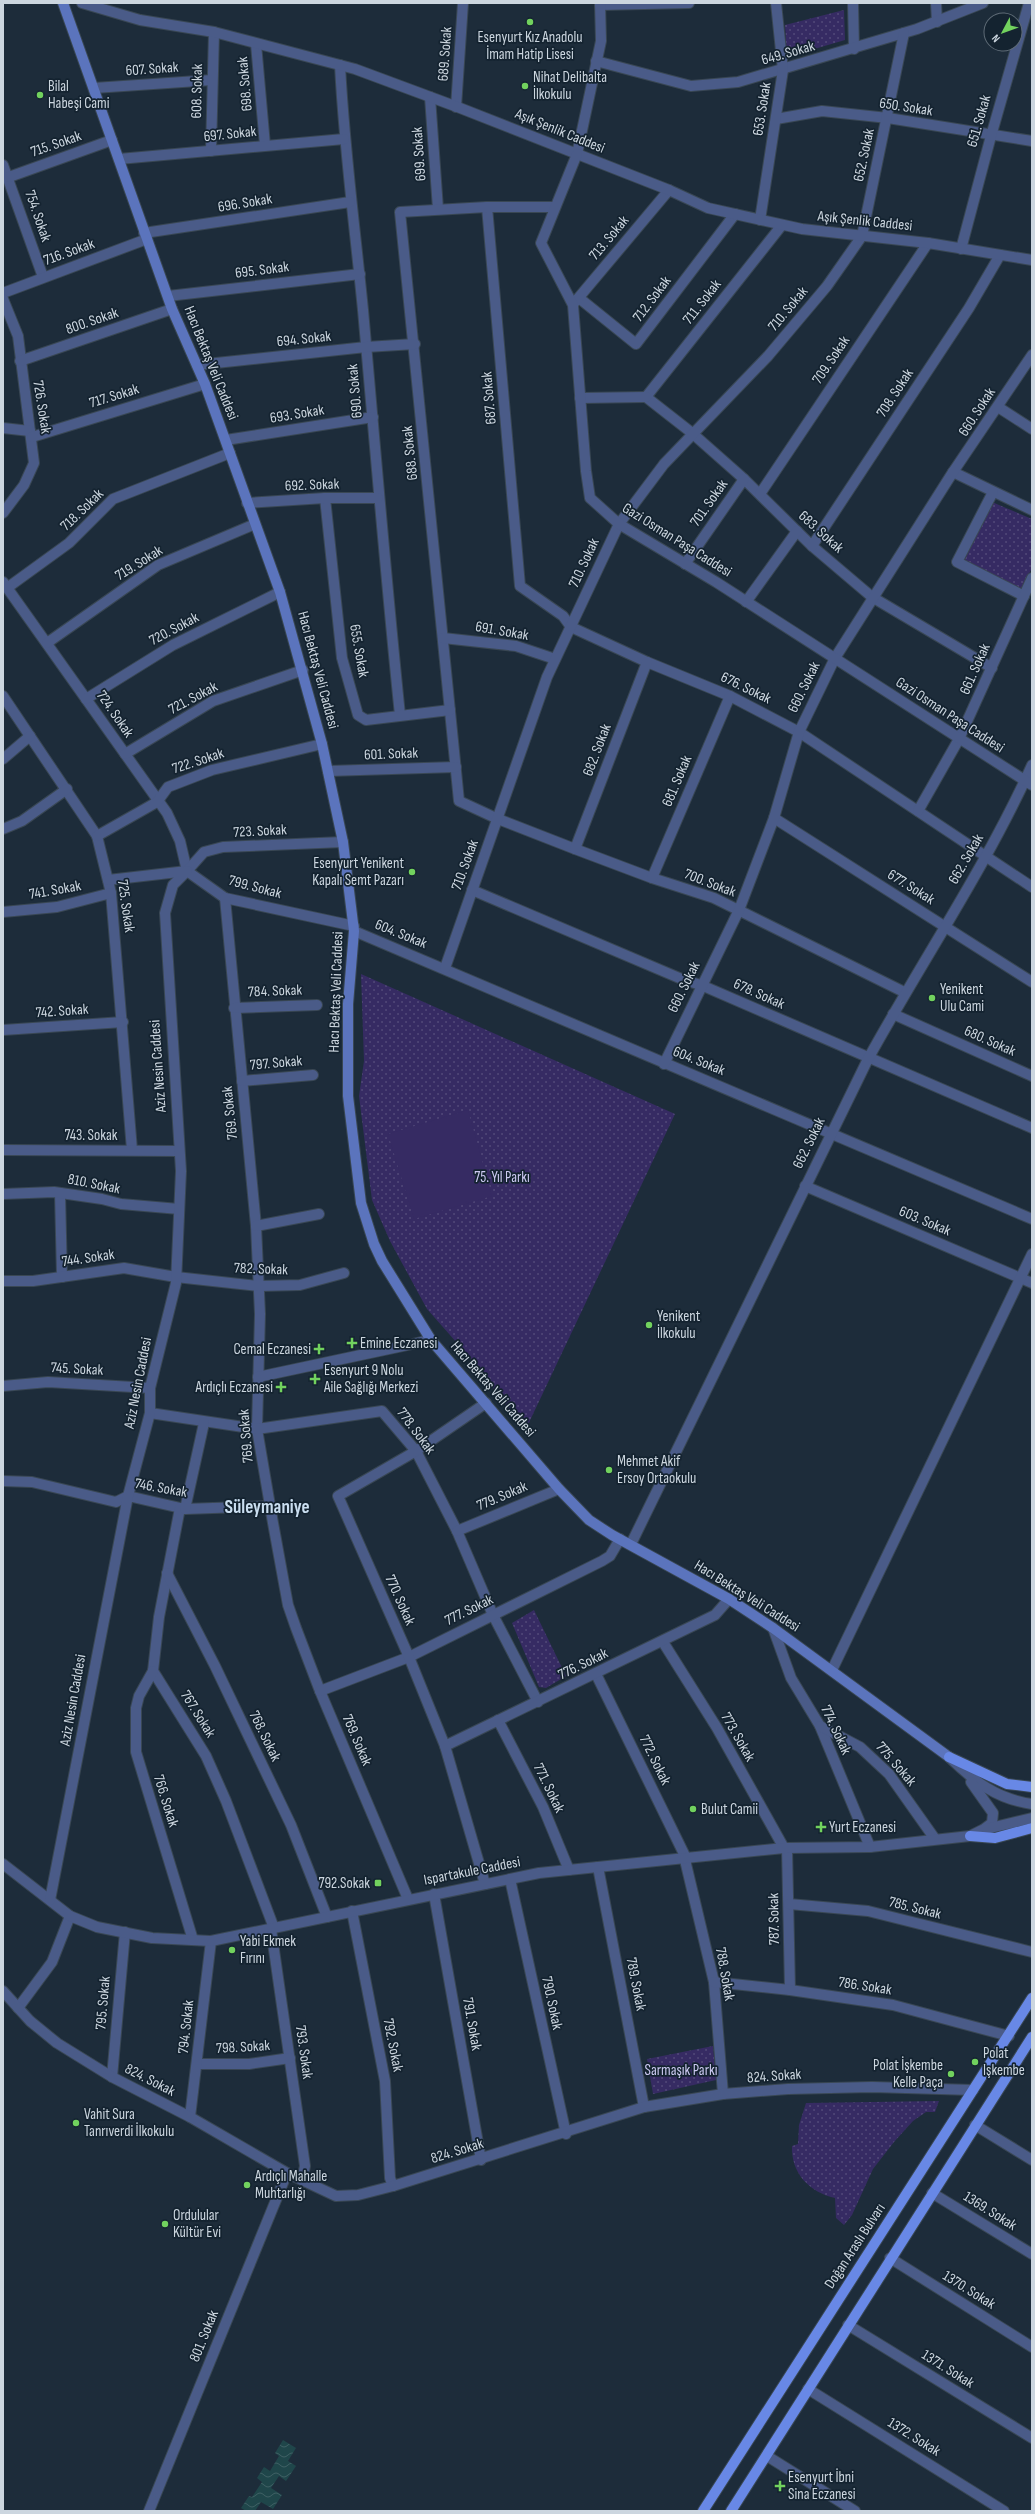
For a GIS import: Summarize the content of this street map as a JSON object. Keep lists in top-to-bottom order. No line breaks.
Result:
{"streets":{"main road":["Hacı Bektaş Veli Caddesi","Doğan Araslı Bulvarı"],"street":["649. Sokak","689. Sokak","607. Sokak","698. Sokak","608. Sokak","650. Sokak","653. Sokak","651. Sokak","Aşık Şenlik Caddesi","697. Sokak","715. Sokak","699. Sokak","652. Sokak","696. Sokak","754. Sokak","713. Sokak","716. Sokak","695. Sokak","712. Sokak","711. Sokak","710. Sokak","800. Sokak","694. Sokak","709. Sokak","690. Sokak","708. Sokak","717. Sokak","687. Sokak","726. Sokak","660. Sokak","693. Sokak","688. Sokak","692. Sokak","701. Sokak","718. Sokak","683. Sokak","Gazi Osman Paşa Caddesi","719. Sokak","720. Sokak","691. Sokak","655. Sokak","661. Sokak","676. Sokak","721. Sokak","724. Sokak","682. Sokak","601. Sokak","722. Sokak","681. Sokak","723. Sokak","662. Sokak","700. Sokak","799. Sokak","677. Sokak","741. Sokak","725. Sokak","604. Sokak","784. Sokak","678. Sokak","742. Sokak","680. Sokak","797. Sokak","Aziz Nesin Caddesi","769. Sokak","743. Sokak","810. Sokak","603. Sokak","744. Sokak","782. Sokak","745. Sokak","778. Sokak","746. Sokak","779. Sokak","770. Sokak","777. Sokak","776. Sokak","767. Sokak","774. Sokak","768. Sokak","773. Sokak","772. Sokak","775. Sokak","771. Sokak","766. Sokak","Ispartakule Caddesi","785. Sokak","787. Sokak","788. Sokak","789. Sokak","786. Sokak","795. Sokak","790. Sokak","791. Sokak","794. Sokak","792. Sokak","798. Sokak","793. Sokak","824. Sokak","1369. Sokak","1370. Sokak","801. Sokak","1371. Sokak","1372. Sokak"]},"crossings":[["649. Sokak","653. Sokak"],["649. Sokak","652. Sokak"],["649. Sokak","Gazi Osman Paşa Caddesi"],["689. Sokak","Aşık Şenlik Caddesi"],["607. Sokak","608. Sokak"],["607. Sokak","Hacı Bektaş Veli Caddesi"],["698. Sokak","Aşık Şenlik Caddesi"],["698. Sokak","697. Sokak"],["608. Sokak","Aşık Şenlik Caddesi"],["608. Sokak","697. Sokak"],["650. Sokak","653. Sokak"],["650. Sokak","651. Sokak"],["650. Sokak","652. Sokak"],["653. Sokak","Aşık Şenlik Caddesi"],["651. Sokak","Aşık Şenlik Caddesi"],["Aşık Şenlik Caddesi","699. Sokak"],["Aşık Şenlik Caddesi","652. Sokak"],["Aşık Şenlik Caddesi","713. Sokak"],["Aşık Şenlik Caddesi","712. Sokak"],["Aşık Şenlik Caddesi","711. Sokak"],["Aşık Şenlik Caddesi","710. Sokak"],["Aşık Şenlik Caddesi","709. Sokak"],["Aşık Şenlik Caddesi","690. Sokak"],["Aşık Şenlik Caddesi","708. Sokak"],["Aşık Şenlik Caddesi","Gazi Osman Paşa Caddesi"],["697. Sokak","Hacı Bektaş Veli Caddesi"],["697. Sokak","690. Sokak"],["715. Sokak","754. Sokak"],["715. Sokak","Hacı Bektaş Veli Caddesi"],["699. Sokak","688. Sokak"],["652. Sokak","710. Sokak"],["696. Sokak","716. Sokak"],["696. Sokak","Hacı Bektaş Veli Caddesi"],["696. Sokak","690. Sokak"],["754. Sokak","716. Sokak"],["713. Sokak","712. Sokak"],["713. Sokak","Gazi Osman Paşa Caddesi"],["716. Sokak","Hacı Bektaş Veli Caddesi"],["695. Sokak","Hacı Bektaş Veli Caddesi"],["695. Sokak","690. Sokak"],["712. Sokak","Gazi Osman Paşa Caddesi"],["711. Sokak","683. Sokak"],["710. Sokak","688. Sokak"],["710. Sokak","683. Sokak"],["710. Sokak","Gazi Osman Paşa Caddesi"],["710. Sokak","691. Sokak"],["710. Sokak","676. Sokak"],["710. Sokak","700. Sokak"],["710. Sokak","604. Sokak"],["710. Sokak","678. Sokak"],["800. Sokak","Hacı Bektaş Veli Caddesi"],["800. Sokak","726. Sokak"],["694. Sokak","Hacı Bektaş Veli Caddesi"],["694. Sokak","690. Sokak"],["694. Sokak","688. Sokak"],["709. Sokak","683. Sokak"],["Hacı Bektaş Veli Caddesi","717. Sokak"],["Hacı Bektaş Veli Caddesi","693. Sokak"],["Hacı Bektaş Veli Caddesi","692. Sokak"],["Hacı Bektaş Veli Caddesi","718. Sokak"],["Hacı Bektaş Veli Caddesi","719. Sokak"],["Hacı Bektaş Veli Caddesi","720. Sokak"],["Hacı Bektaş Veli Caddesi","721. Sokak"],["Hacı Bektaş Veli Caddesi","601. Sokak"],["Hacı Bektaş Veli Caddesi","722. Sokak"],["Hacı Bektaş Veli Caddesi","723. Sokak"],["Hacı Bektaş Veli Caddesi","662. Sokak"],["Hacı Bektaş Veli Caddesi","799. Sokak"],["Hacı Bektaş Veli Caddesi","604. Sokak"],["Hacı Bektaş Veli Caddesi","779. Sokak"],["Hacı Bektaş Veli Caddesi","770. Sokak"],["Hacı Bektaş Veli Caddesi","777. Sokak"],["Hacı Bektaş Veli Caddesi","776. Sokak"],["Hacı Bektaş Veli Caddesi","774. Sokak"],["690. Sokak","693. Sokak"],["690. Sokak","692. Sokak"],["690. Sokak","655. Sokak"],["708. Sokak","683. Sokak"],["717. Sokak","726. Sokak"],["687. Sokak","688. Sokak"],["687. Sokak","676. Sokak"],["660. Sokak","683. Sokak"],["660. Sokak","Gazi Osman Paşa Caddesi"],["660. Sokak","676. Sokak"],["660. Sokak","700. Sokak"],["660. Sokak","677. Sokak"],["660. Sokak","604. Sokak"],["660. Sokak","678. Sokak"],["688. Sokak","Gazi Osman Paşa Caddesi"],["688. Sokak","691. Sokak"],["688. Sokak","655. Sokak"],["688. Sokak","601. Sokak"],["688. Sokak","700. Sokak"],["692. Sokak","655. Sokak"],["701. Sokak","683. Sokak"],["701. Sokak","Gazi Osman Paşa Caddesi"],["718. Sokak","724. Sokak"],["683. Sokak","661. Sokak"],["Gazi Osman Paşa Caddesi","661. Sokak"],["Gazi Osman Paşa Caddesi","662. Sokak"],["719. Sokak","724. Sokak"],["720. Sokak","724. Sokak"],["661. Sokak","676. Sokak"],["676. Sokak","682. Sokak"],["676. Sokak","681. Sokak"],["676. Sokak","662. Sokak"],["721. Sokak","724. Sokak"],["724. Sokak","722. Sokak"],["724. Sokak","723. Sokak"],["724. Sokak","799. Sokak"],["724. Sokak","Aziz Nesin Caddesi"],["682. Sokak","700. Sokak"],["722. Sokak","725. Sokak"],["681. Sokak","700. Sokak"],["723. Sokak","799. Sokak"],["723. Sokak","Aziz Nesin Caddesi"],["662. Sokak","700. Sokak"],["662. Sokak","677. Sokak"],["662. Sokak","604. Sokak"],["662. Sokak","678. Sokak"],["662. Sokak","680. Sokak"],["662. Sokak","603. Sokak"],["799. Sokak","604. Sokak"],["799. Sokak","Aziz Nesin Caddesi"],["799. Sokak","769. Sokak"],["741. Sokak","725. Sokak"],["725. Sokak","742. Sokak"],["725. Sokak","743. Sokak"],["784. Sokak","769. Sokak"],["797. Sokak","769. Sokak"],["Aziz Nesin Caddesi","743. Sokak"],["Aziz Nesin Caddesi","810. Sokak"],["Aziz Nesin Caddesi","744. Sokak"],["Aziz Nesin Caddesi","782. Sokak"],["Aziz Nesin Caddesi","745. Sokak"],["Aziz Nesin Caddesi","778. Sokak"],["Aziz Nesin Caddesi","746. Sokak"],["Aziz Nesin Caddesi","Ispartakule Caddesi"],["769. Sokak","782. Sokak"],["769. Sokak","778. Sokak"],["769. Sokak","746. Sokak"],["769. Sokak","777. Sokak"],["769. Sokak","Ispartakule Caddesi"],["744. Sokak","782. Sokak"],["778. Sokak","779. Sokak"],["778. Sokak","770. Sokak"],["778. Sokak","777. Sokak"],["778. Sokak","776. Sokak"],["770. Sokak","777. Sokak"],["770. Sokak","776. Sokak"],["770. Sokak","Ispartakule Caddesi"],["776. Sokak","773. Sokak"],["776. Sokak","772. Sokak"],["776. Sokak","771. Sokak"],["767. Sokak","766. Sokak"],["767. Sokak","Ispartakule Caddesi"],["767. Sokak","793. Sokak"],["774. Sokak","775. Sokak"],["774. Sokak","Ispartakule Caddesi"],["768. Sokak","Ispartakule Caddesi"],["773. Sokak","Ispartakule Caddesi"],["773. Sokak","787. Sokak"],["772. Sokak","Ispartakule Caddesi"],["772. Sokak","788. Sokak"],["775. Sokak","Ispartakule Caddesi"],["771. Sokak","Ispartakule Caddesi"],["766. Sokak","Ispartakule Caddesi"],["Ispartakule Caddesi","787. Sokak"],["Ispartakule Caddesi","788. Sokak"],["Ispartakule Caddesi","789. Sokak"],["Ispartakule Caddesi","795. Sokak"],["Ispartakule Caddesi","790. Sokak"],["Ispartakule Caddesi","791. Sokak"],["Ispartakule Caddesi","794. Sokak"],["Ispartakule Caddesi","792. Sokak"],["Ispartakule Caddesi","793. Sokak"],["785. Sokak","787. Sokak"],["787. Sokak","786. Sokak"],["788. Sokak","786. Sokak"],["788. Sokak","824. Sokak"],["789. Sokak","824. Sokak"],["786. Sokak","Doğan Araslı Bulvarı"],["795. Sokak","824. Sokak"],["790. Sokak","824. Sokak"],["791. Sokak","824. Sokak"],["794. Sokak","798. Sokak"],["794. Sokak","824. Sokak"],["792. Sokak","824. Sokak"],["798. Sokak","793. Sokak"],["793. Sokak","824. Sokak"],["824. Sokak","Doğan Araslı Bulvarı"],["824. Sokak","801. Sokak"]],"districts":["Süleymaniye"],"parks":["75. Yıl Parkı","Sarmaşık Parkı"],"places":{"other":["Esenyurt Kız Anadolu İmam Hatip Lisesi","Nihat Delibalta İlkokulu","Bilal Habeşi Cami","Esenyurt Yenikent Kapalı Semt Pazarı","Yenikent Ulu Cami","Yenikent İlkokulu","Mehmet Akif Ersoy Ortaokulu","Bulut Camii","Yabi Ekmek Fırını","Polat Işkembe","Polat İşkembe Kelle Paça","Vahit Sura Tanrıverdi İlkokulu","Ardıçlı Mahalle Muhtarlığı","Ordulular Kültür Evi"],"health":["Emine Eczanesi","Cemal Eczanesi","Esenyurt 9 Nolu Aile Sağlığı Merkezi","Ardıçlı Eczanesi","Yurt Eczanesi","Esenyurt İbni Sina Eczanesi"],"transit":["792.Sokak"]},"north":"bottom left"}
